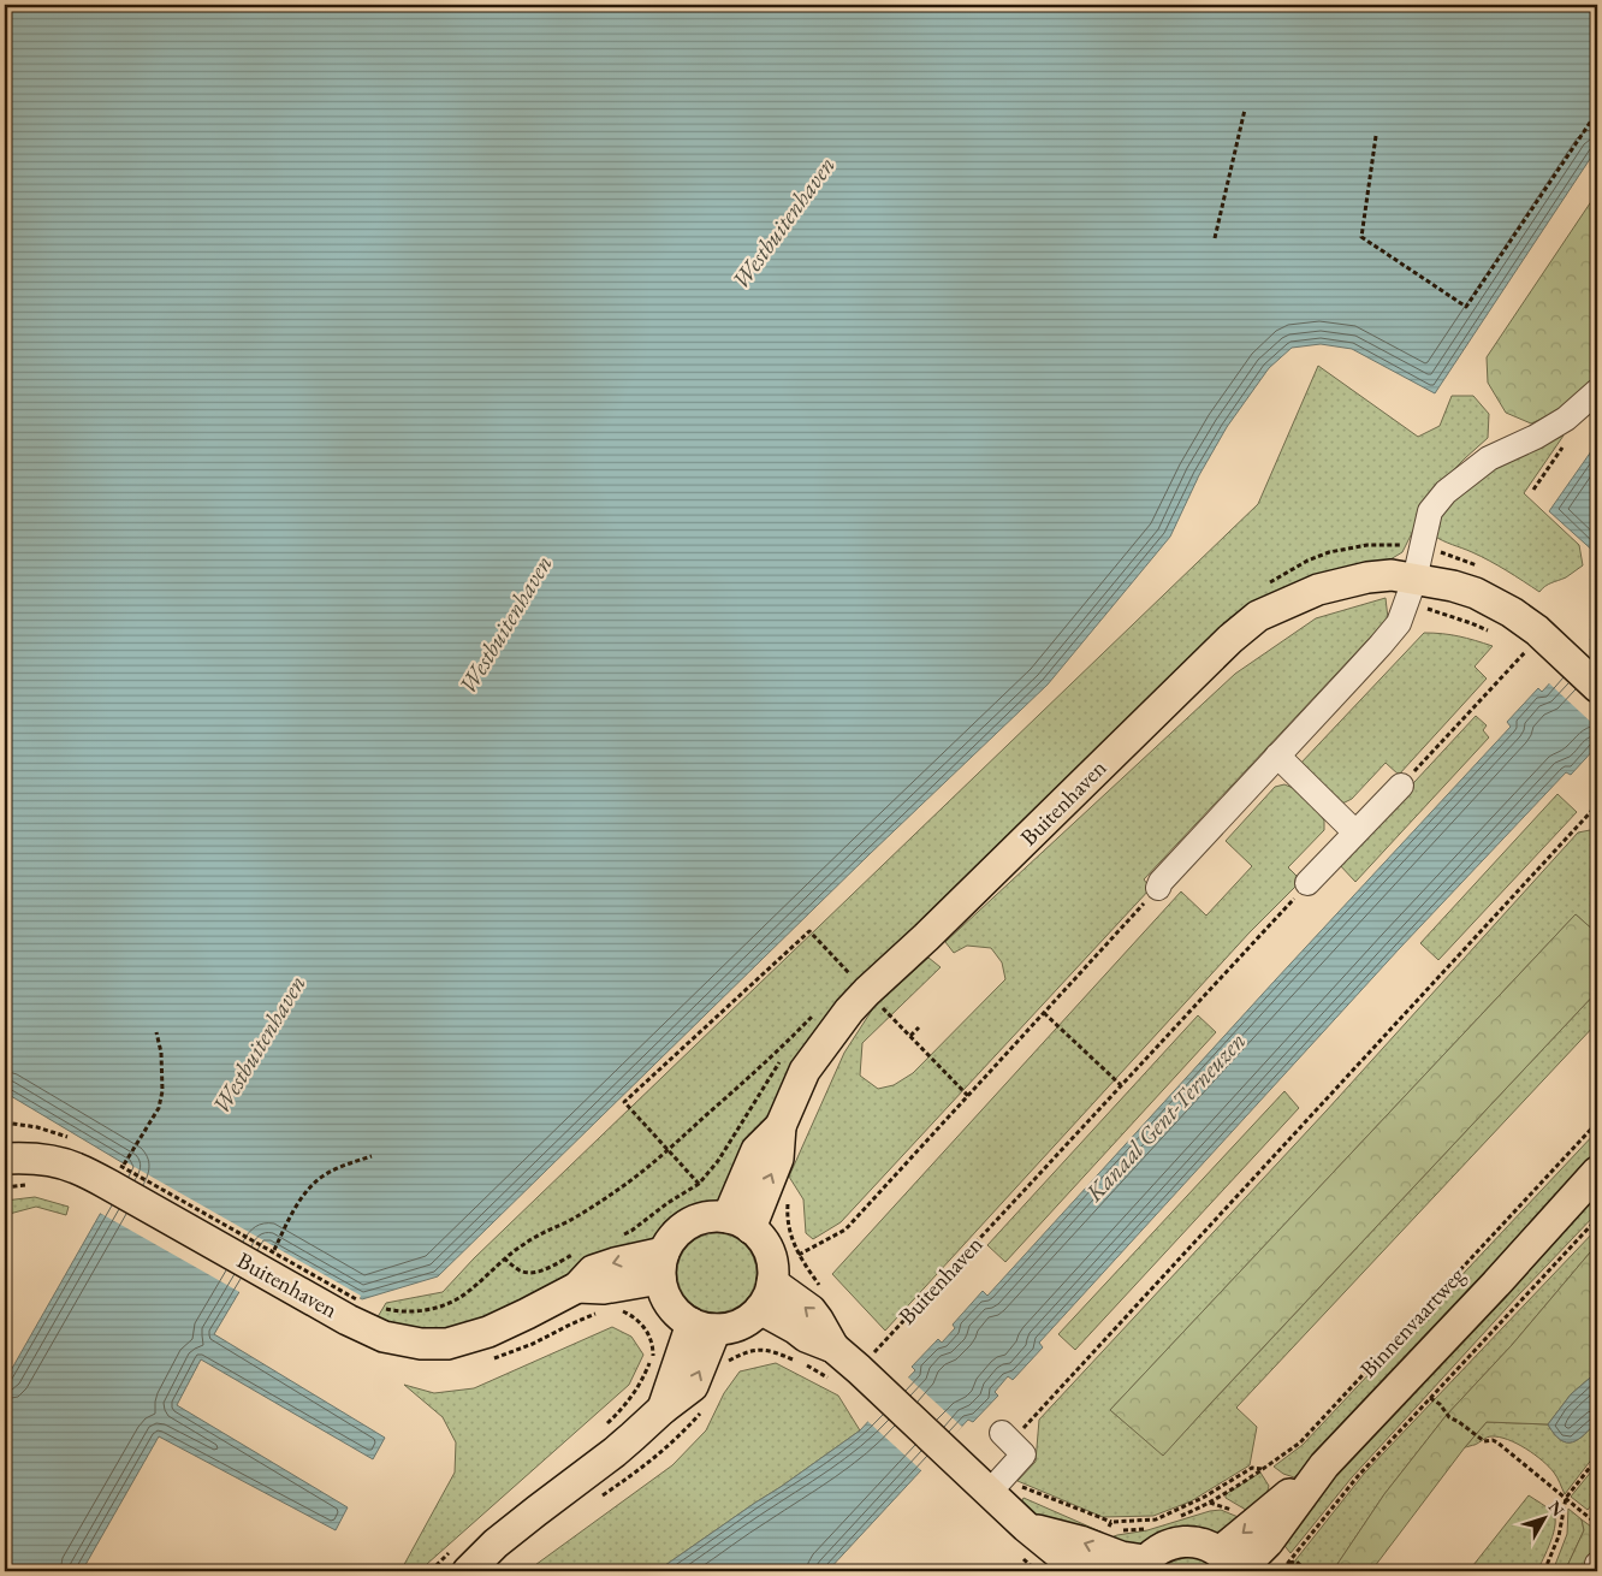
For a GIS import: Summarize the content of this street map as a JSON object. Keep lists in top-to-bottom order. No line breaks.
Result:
{"streets":{"main road":["Buitenhaven","Binnenvaartweg"]},"water":["Westbuitenhaven","Kanaal Gent-Terneuzen"],"north":"top right"}
